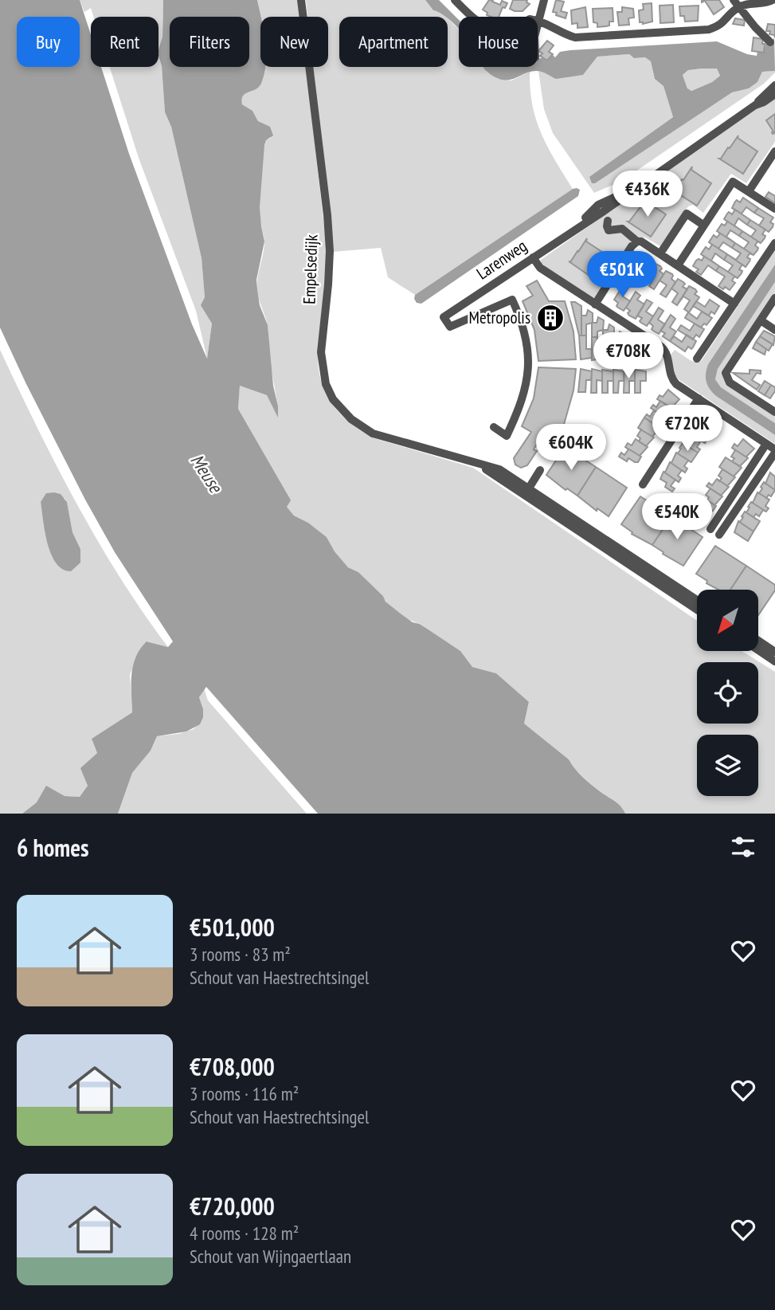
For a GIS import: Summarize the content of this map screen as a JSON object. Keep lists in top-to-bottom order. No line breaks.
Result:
{"streets":{"street":["Larenweg","Empelsedijk"]},"water":["Meuse"],"places":{"building":["Metropolis"]},"north":"bottom left","page":{"chip":["Buy","Rent","Filters","New","Apartment","House"],"price":["€436K","€501K","€708K","€720K","€604K","€540K"],"heading":"6 homes","list":[{"name":"€501,000","note":"3 rooms · 83 m² · Schout van Haestrechtsingel"},{"name":"€708,000","note":"3 rooms · 116 m² · Schout van Haestrechtsingel"},{"name":"€720,000","note":"4 rooms · 128 m² · Schout van Wijngaertlaan"}]}}
